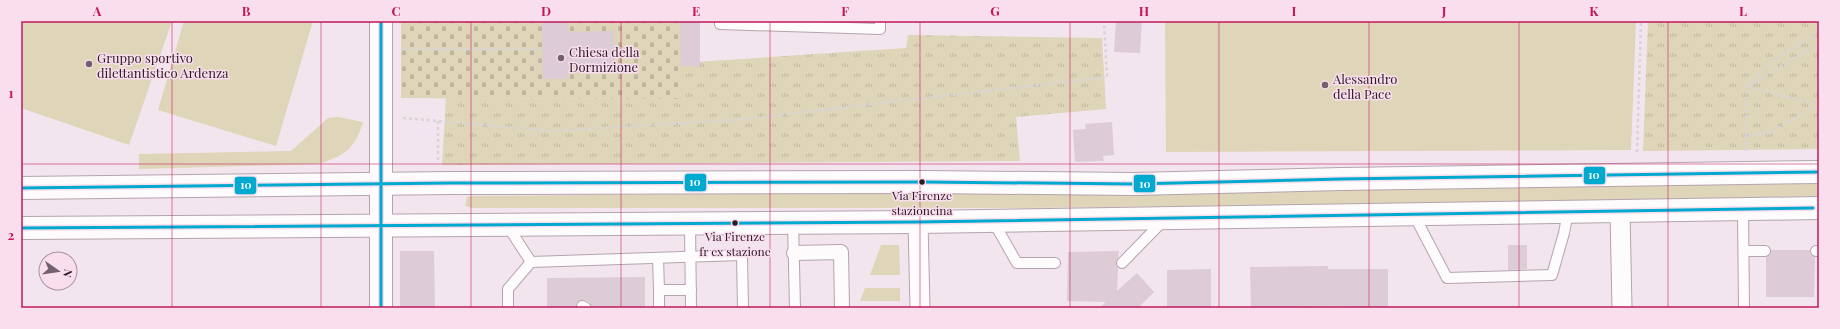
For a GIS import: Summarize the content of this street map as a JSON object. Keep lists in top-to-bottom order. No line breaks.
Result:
{"places":["Chiesa della Dormizione","Gruppo sportivo dilettantistico Ardenza","Alessandro della Pace","Via Firenze stazioncina","Via Firenze fr ex stazione"],"lines":["transit line 10"],"north":"right","grid":{"columns":["A","B","C","D","E","F","G","H","I","J","K","L"],"rows":["1","2"]}}
